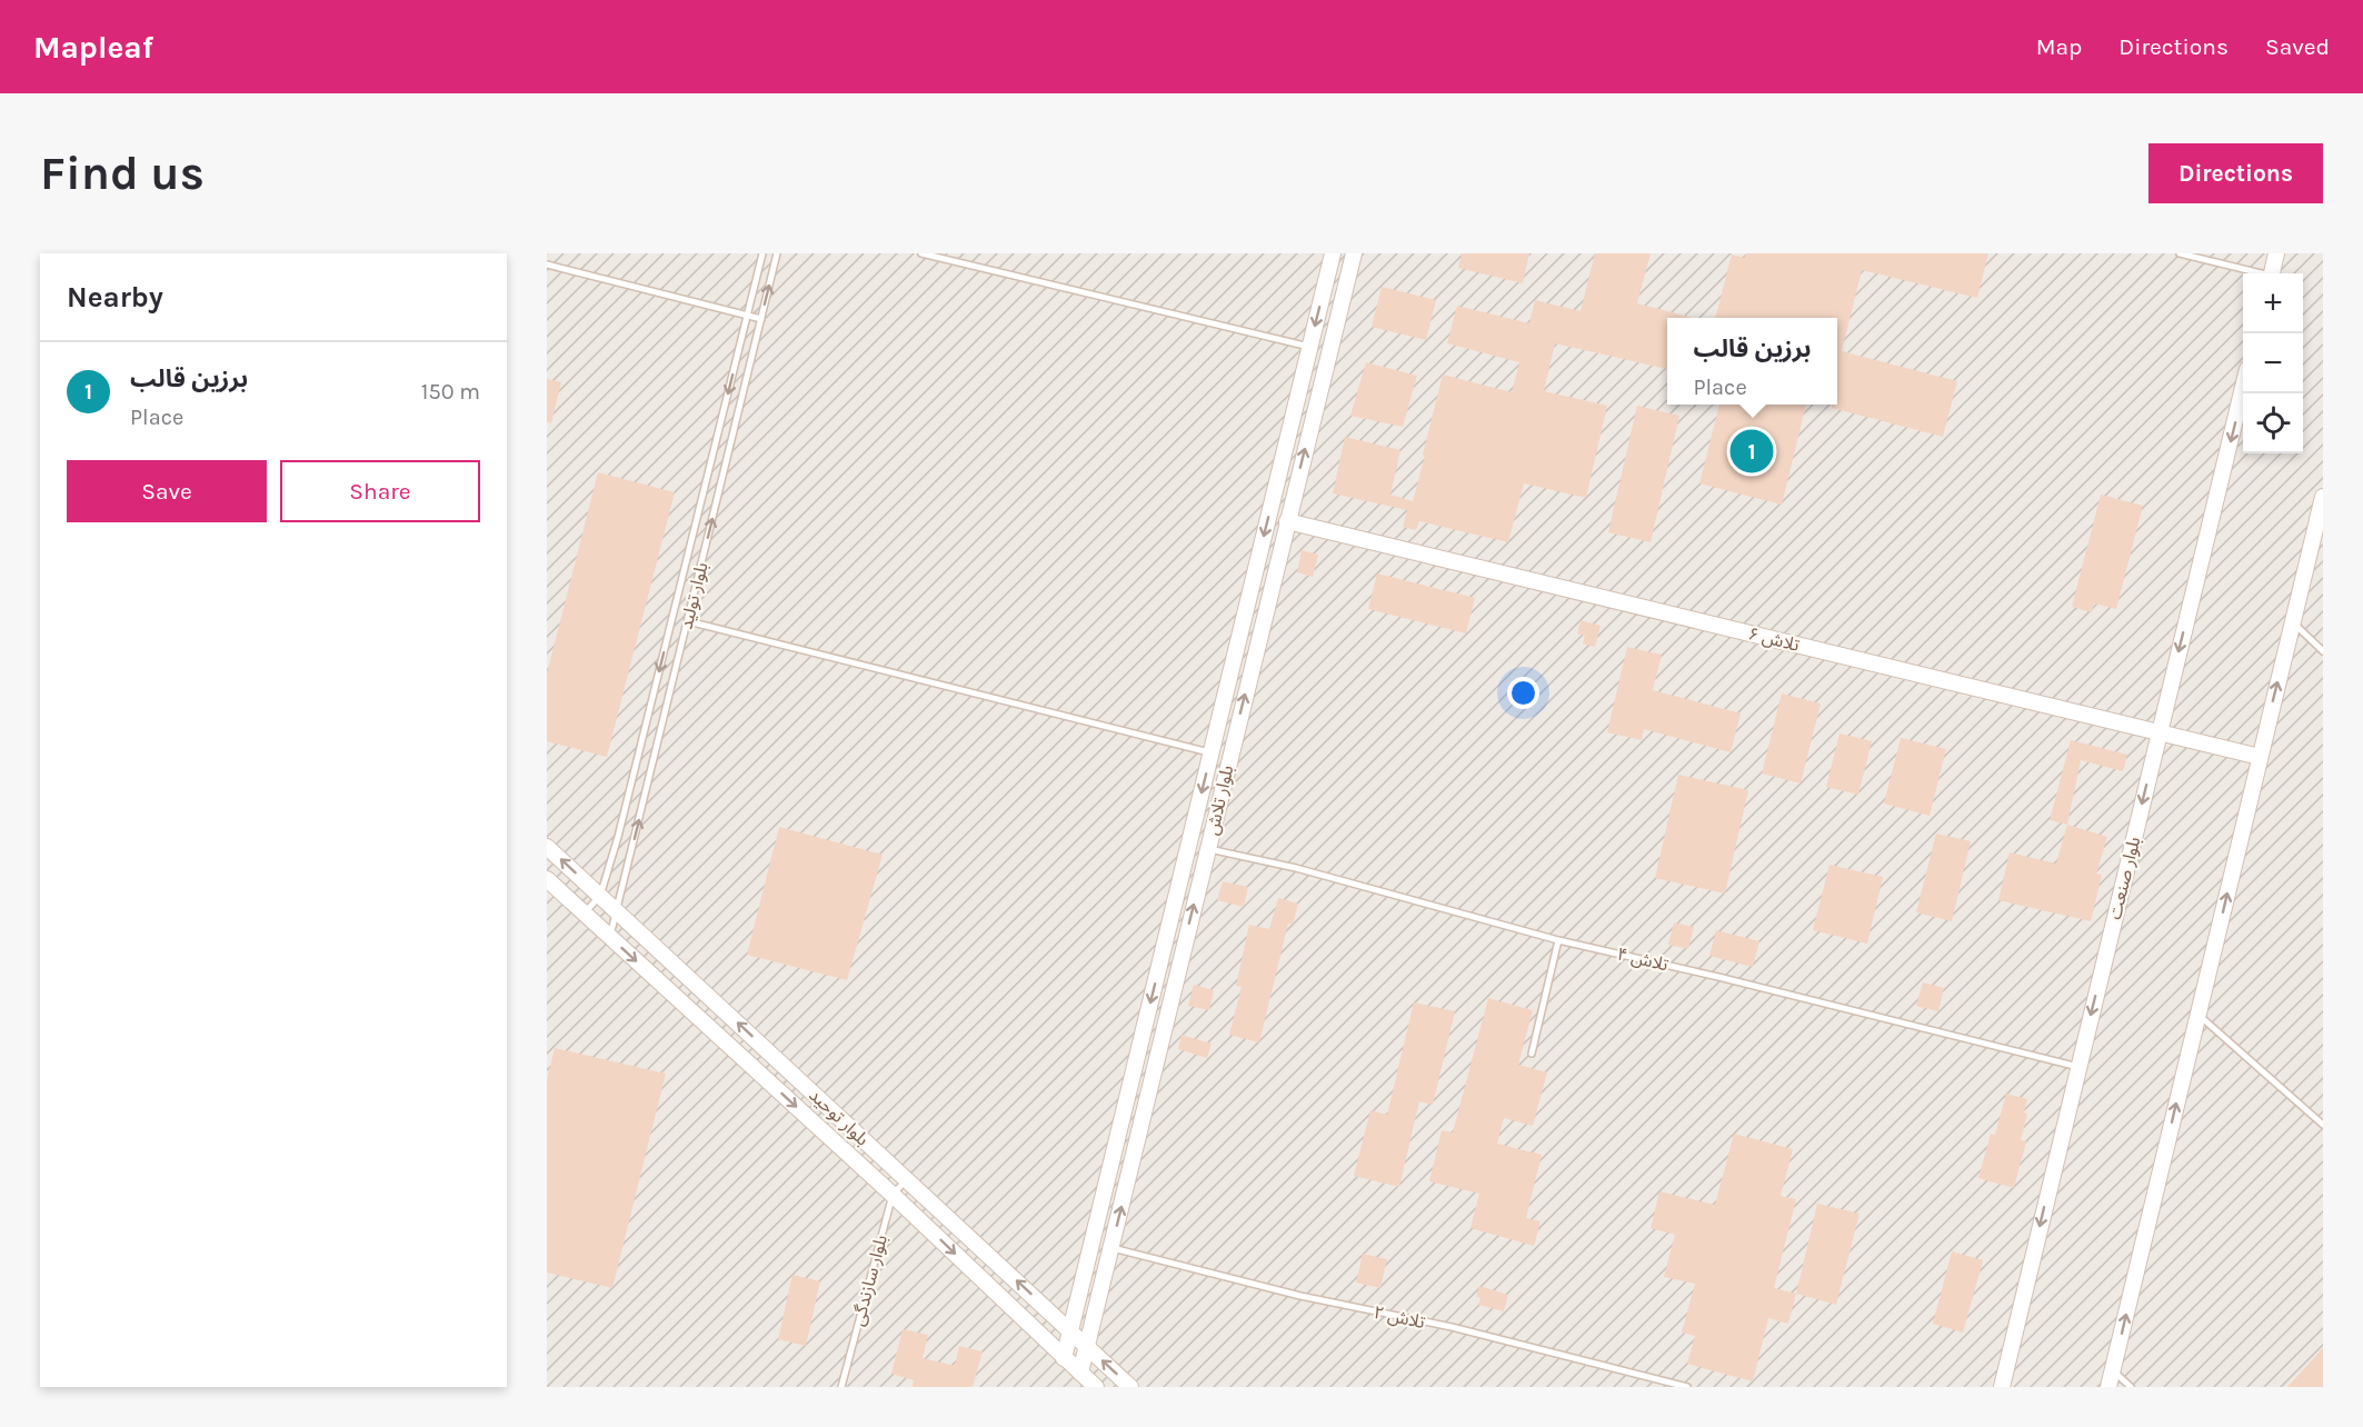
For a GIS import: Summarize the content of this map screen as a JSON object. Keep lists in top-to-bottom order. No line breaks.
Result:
{"streets":{"street":["تلاش ۶","بلوار تلاش","بلوار صنعت","بلوار توحید"],"lane":["بلوار تولید","تلاش ۴","بلوار سازندگی","تلاش ۲"]},"crossings":[["بلوار تولید","بلوار توحید"],["تلاش ۶","بلوار تلاش"],["تلاش ۶","بلوار صنعت"],["بلوار تلاش","تلاش ۴"],["بلوار تلاش","بلوار توحید"],["بلوار تلاش","تلاش ۲"],["بلوار صنعت","تلاش ۴"],["بلوار توحید","بلوار سازندگی"]],"page":{"header":"Mapleaf","nav":["Map","Directions","Saved"],"buttons":["Directions",["Save","Share"]],"title":"Find us","heading":"Nearby","map_buttons":["+","−"],"popup":["برزین قالب","Place"],"list":[{"mark":"1","name":"برزین قالب","note":"Place","value":"150 m"}],"pins":"1"}}
